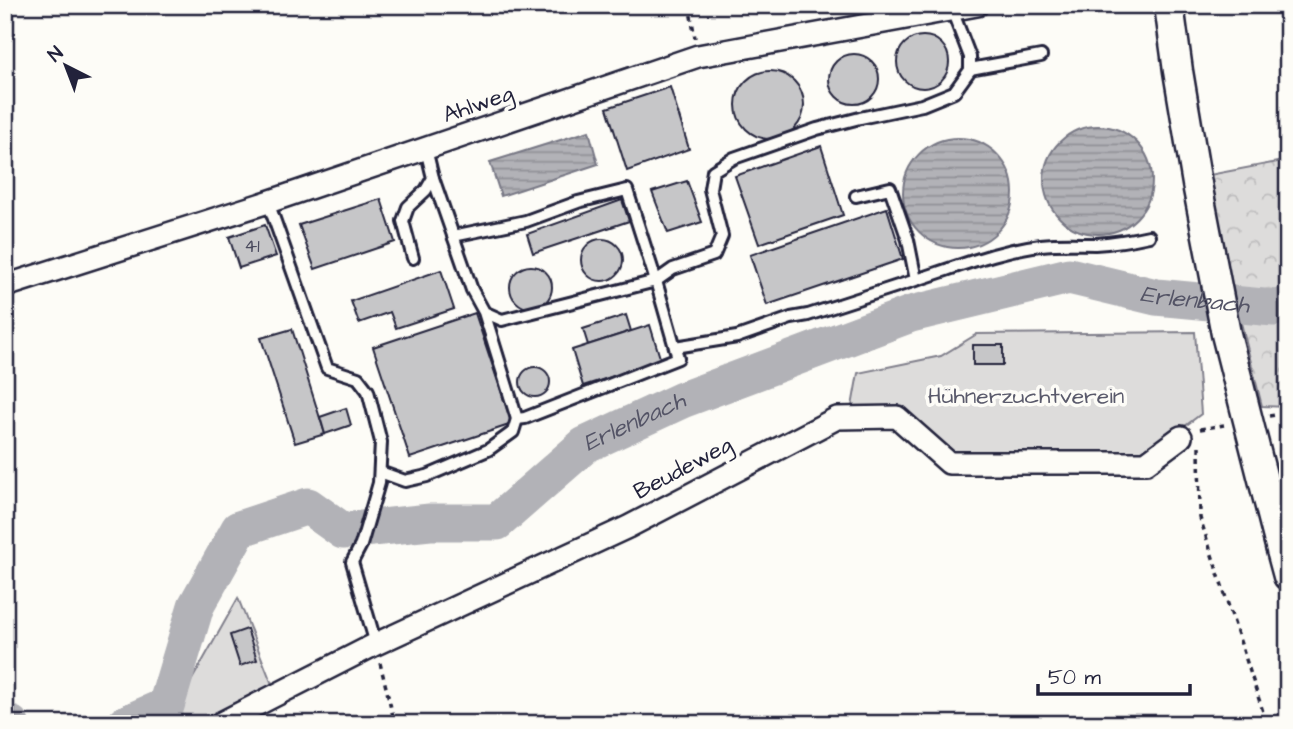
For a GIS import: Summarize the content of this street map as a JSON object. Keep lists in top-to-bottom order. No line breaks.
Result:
{"streets":{"street":["Ahlweg","Beudeweg"]},"water":["Erlenbach"],"parks":["Hühnerzuchtverein"],"house_numbers":["41"],"scale_bar":"50 m","north":"top left"}
